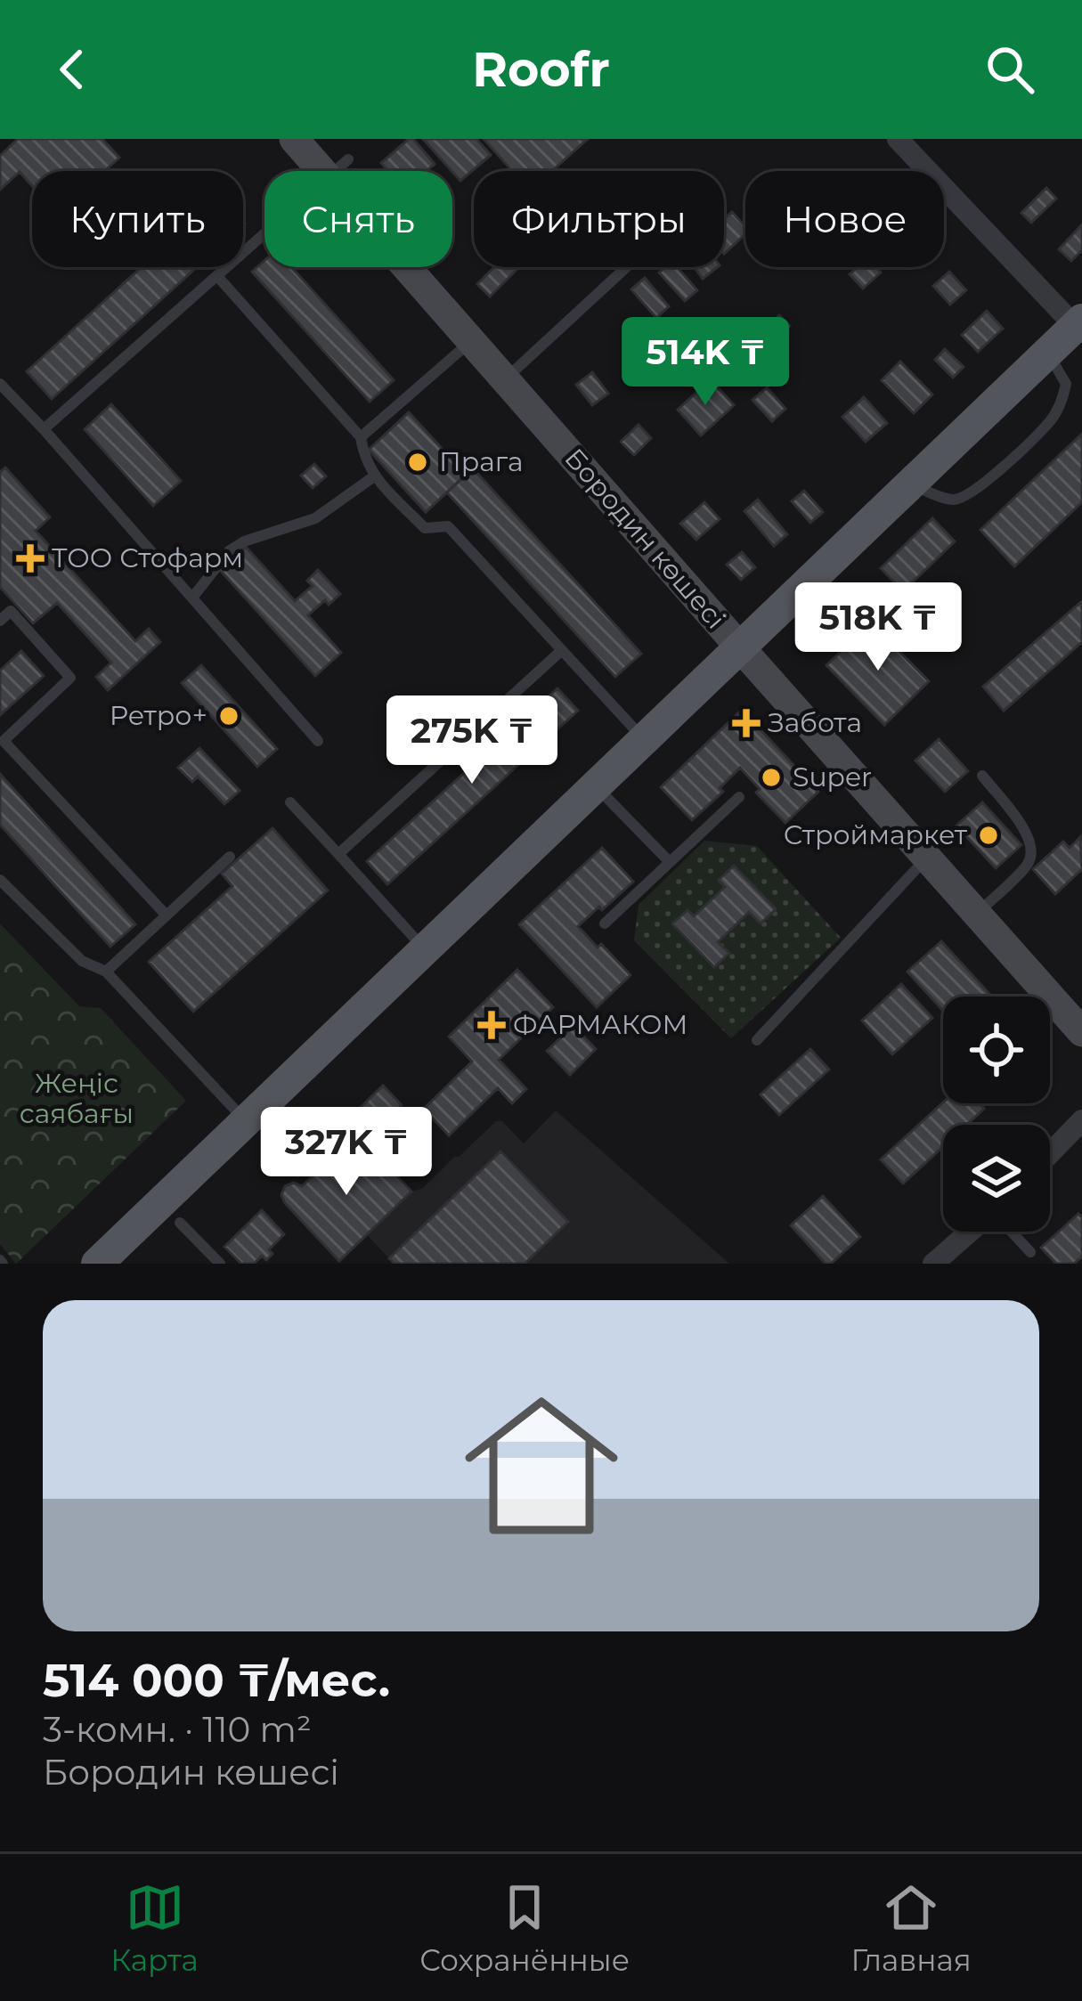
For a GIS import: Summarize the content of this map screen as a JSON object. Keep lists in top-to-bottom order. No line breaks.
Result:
{"streets":{"street":["Бородин көшесі"]},"parks":["Жеңіс саябағы"],"places":{"other":["Прага","Ретро+","Super","Строймаркет"],"health":["ТОО Стофарм","Забота","ФАРМАКОМ"]},"page":{"header":"Roofr","chip":["Купить","Снять","Фильтры","Новое"],"price":["514K ₸","518K ₸","275K ₸","327K ₸"],"list":[{"name":"514 000 ₸/мес.","note":"3-комн. · 110 m² · Бородин көшесі"}],"tabs":["Карта","Сохранённые","Главная"]}}
